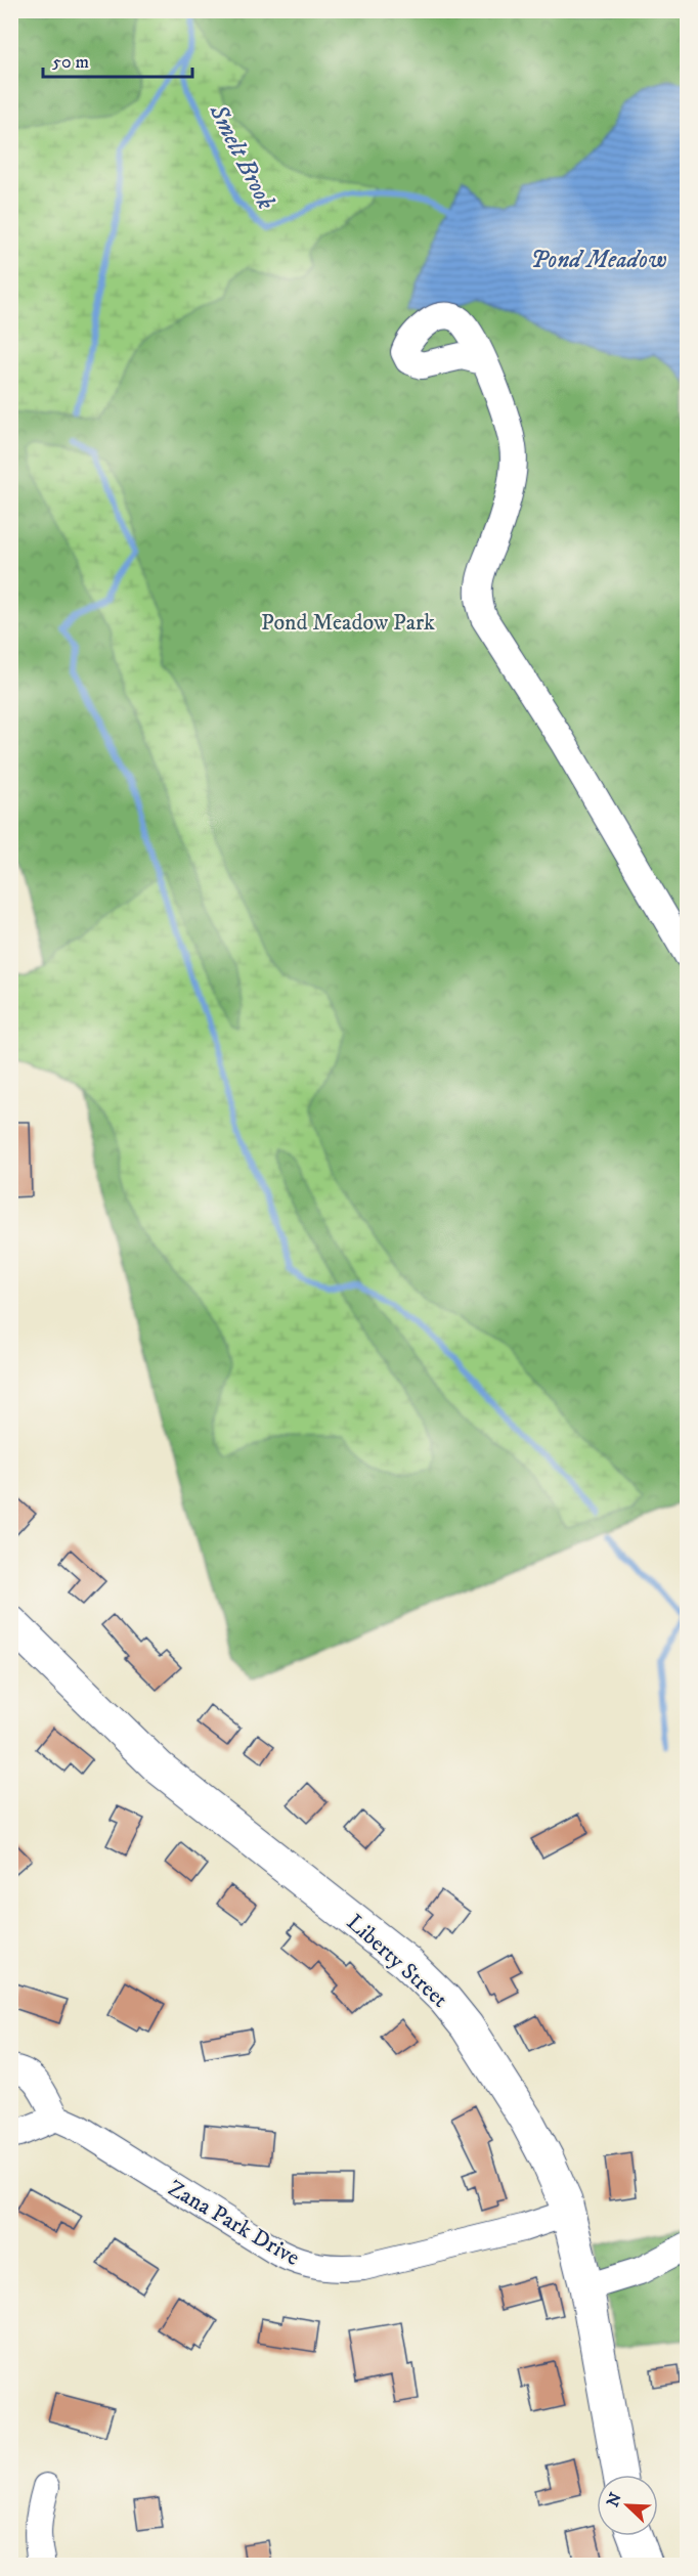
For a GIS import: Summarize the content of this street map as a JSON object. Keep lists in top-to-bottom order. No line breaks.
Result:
{"streets":{"main road":["Liberty Street"],"street":["Zana Park Drive"]},"crossings":[["Liberty Street","Zana Park Drive"]],"water":["Smelt Brook","Pond Meadow"],"parks":["Pond Meadow Park"],"scale_bar":"50 m","north":"top left"}
